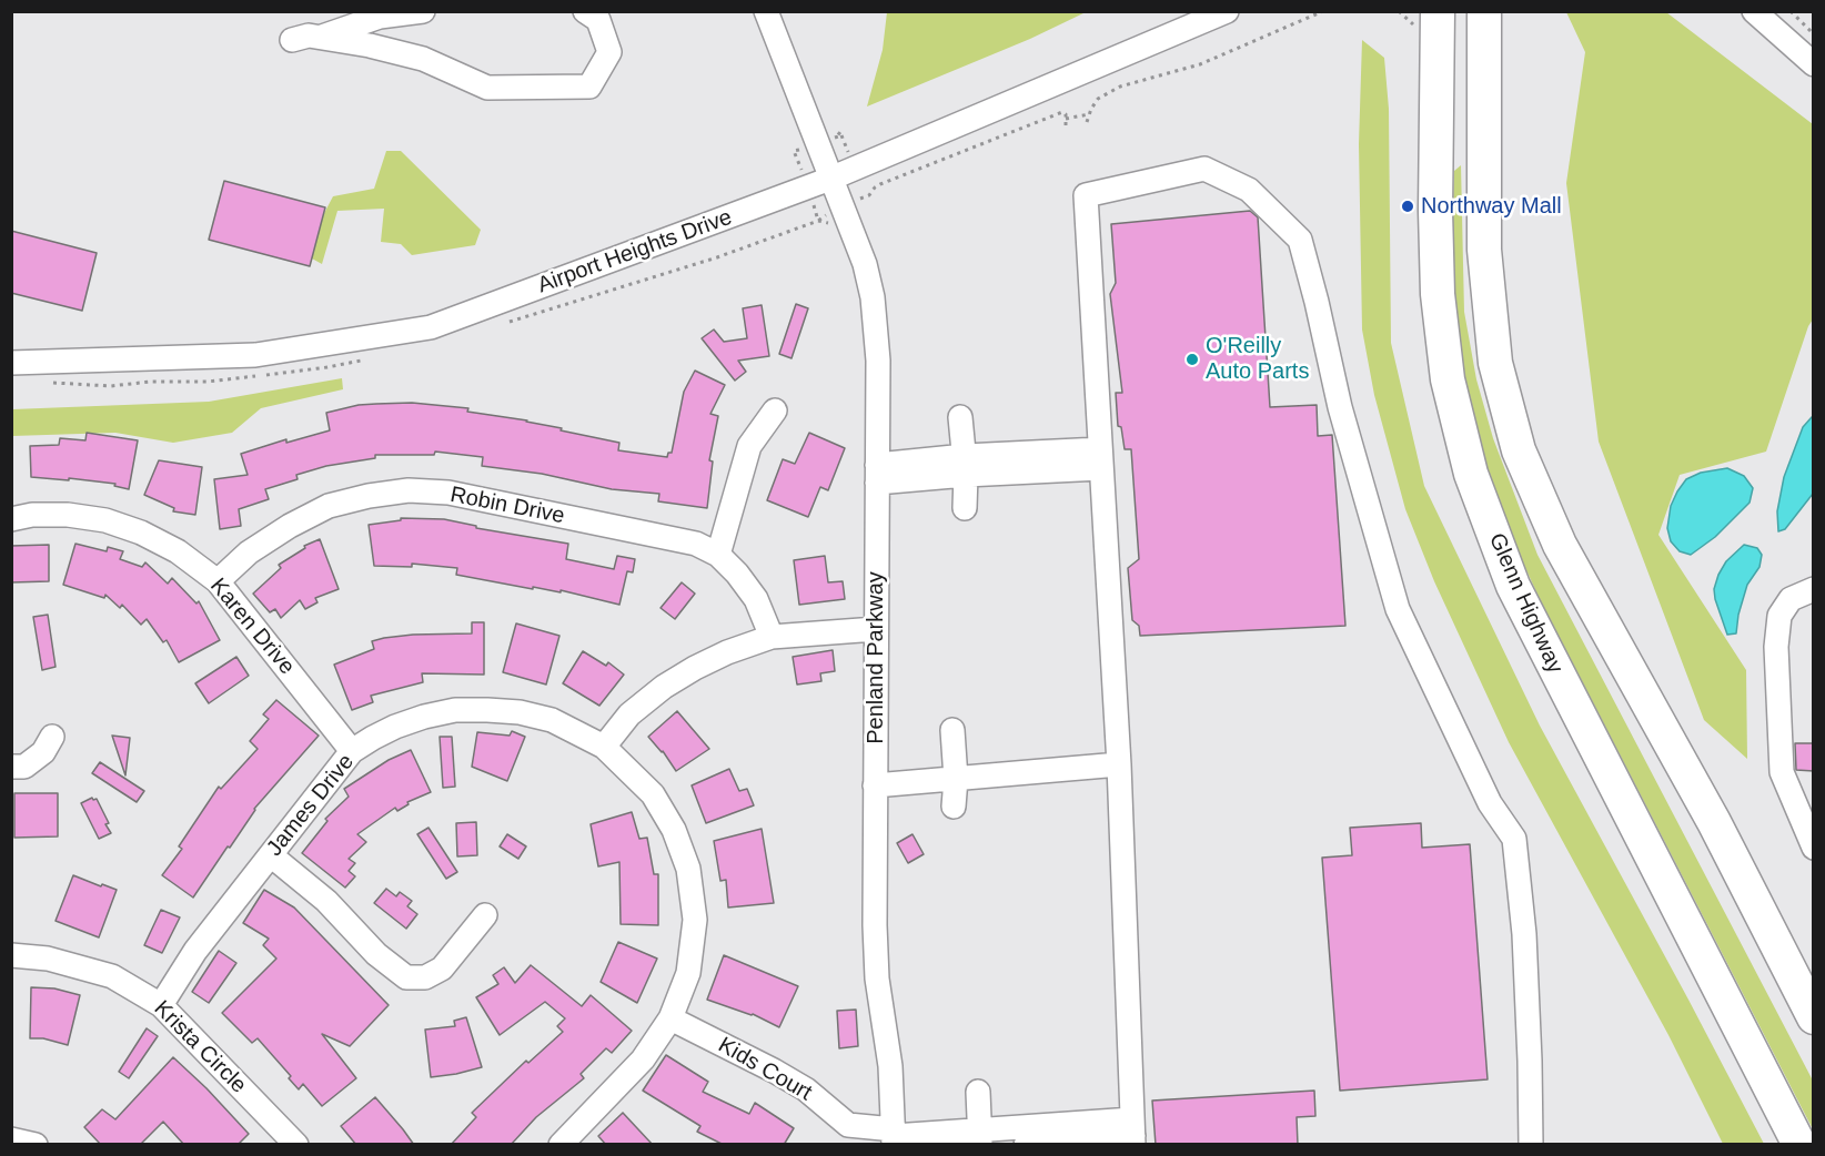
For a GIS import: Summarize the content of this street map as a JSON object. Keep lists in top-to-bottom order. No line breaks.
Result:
{"streets":{"highway":["Glenn Highway"],"street":["Airport Heights Drive","Robin Drive","Karen Drive","Penland Parkway","James Drive","Krista Circle","Kids Court"]},"crossings":[["Airport Heights Drive","Penland Parkway"],["Robin Drive","Karen Drive"],["Karen Drive","James Drive"],["Penland Parkway","Kids Court"],["James Drive","Krista Circle"],["James Drive","Kids Court"]],"places":["Northway Mall","O'Reilly Auto Parts"]}
